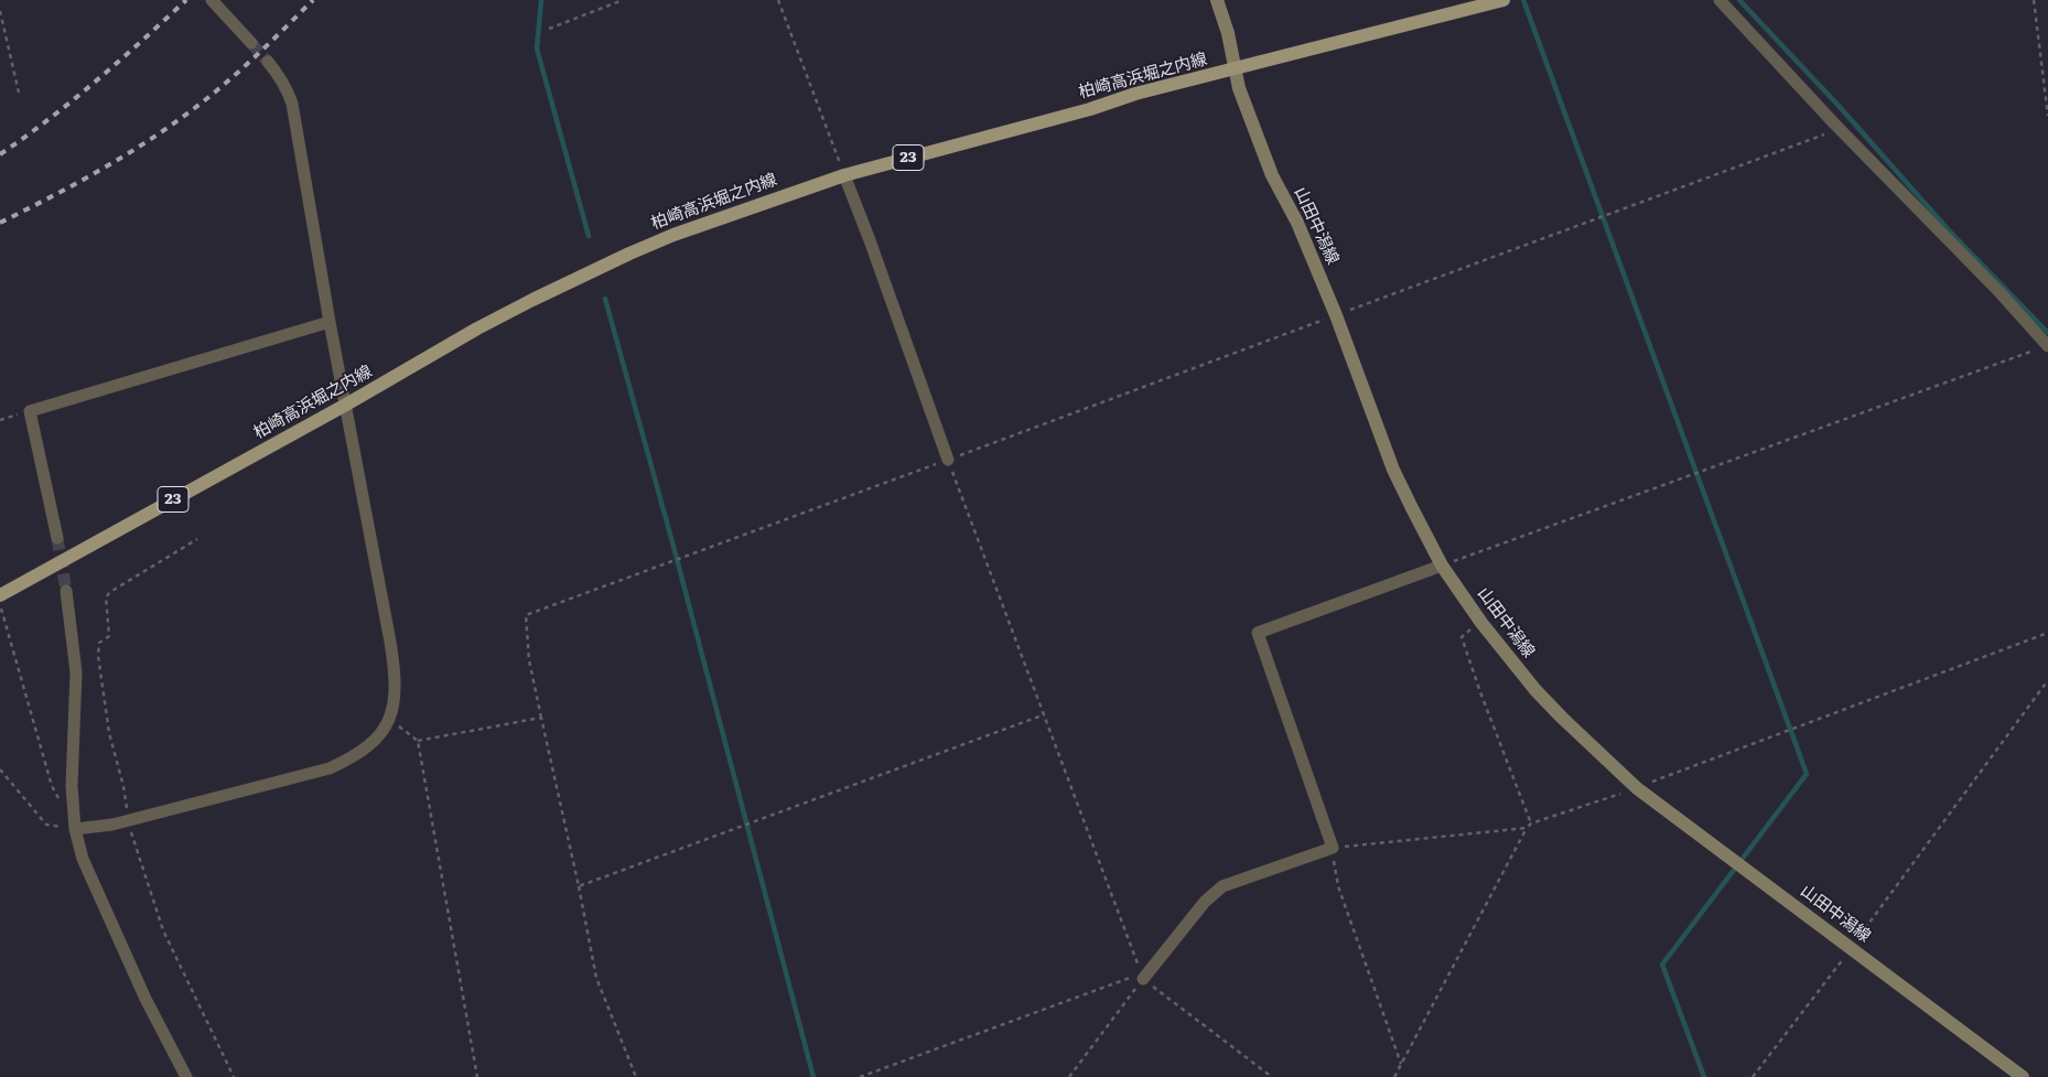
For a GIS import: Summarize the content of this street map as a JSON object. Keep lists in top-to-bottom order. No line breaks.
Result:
{"streets":{"main road":["柏崎高浜堀之内線","23","山田中潟線"]},"crossings":[["柏崎高浜堀之内線","山田中潟線"]]}
